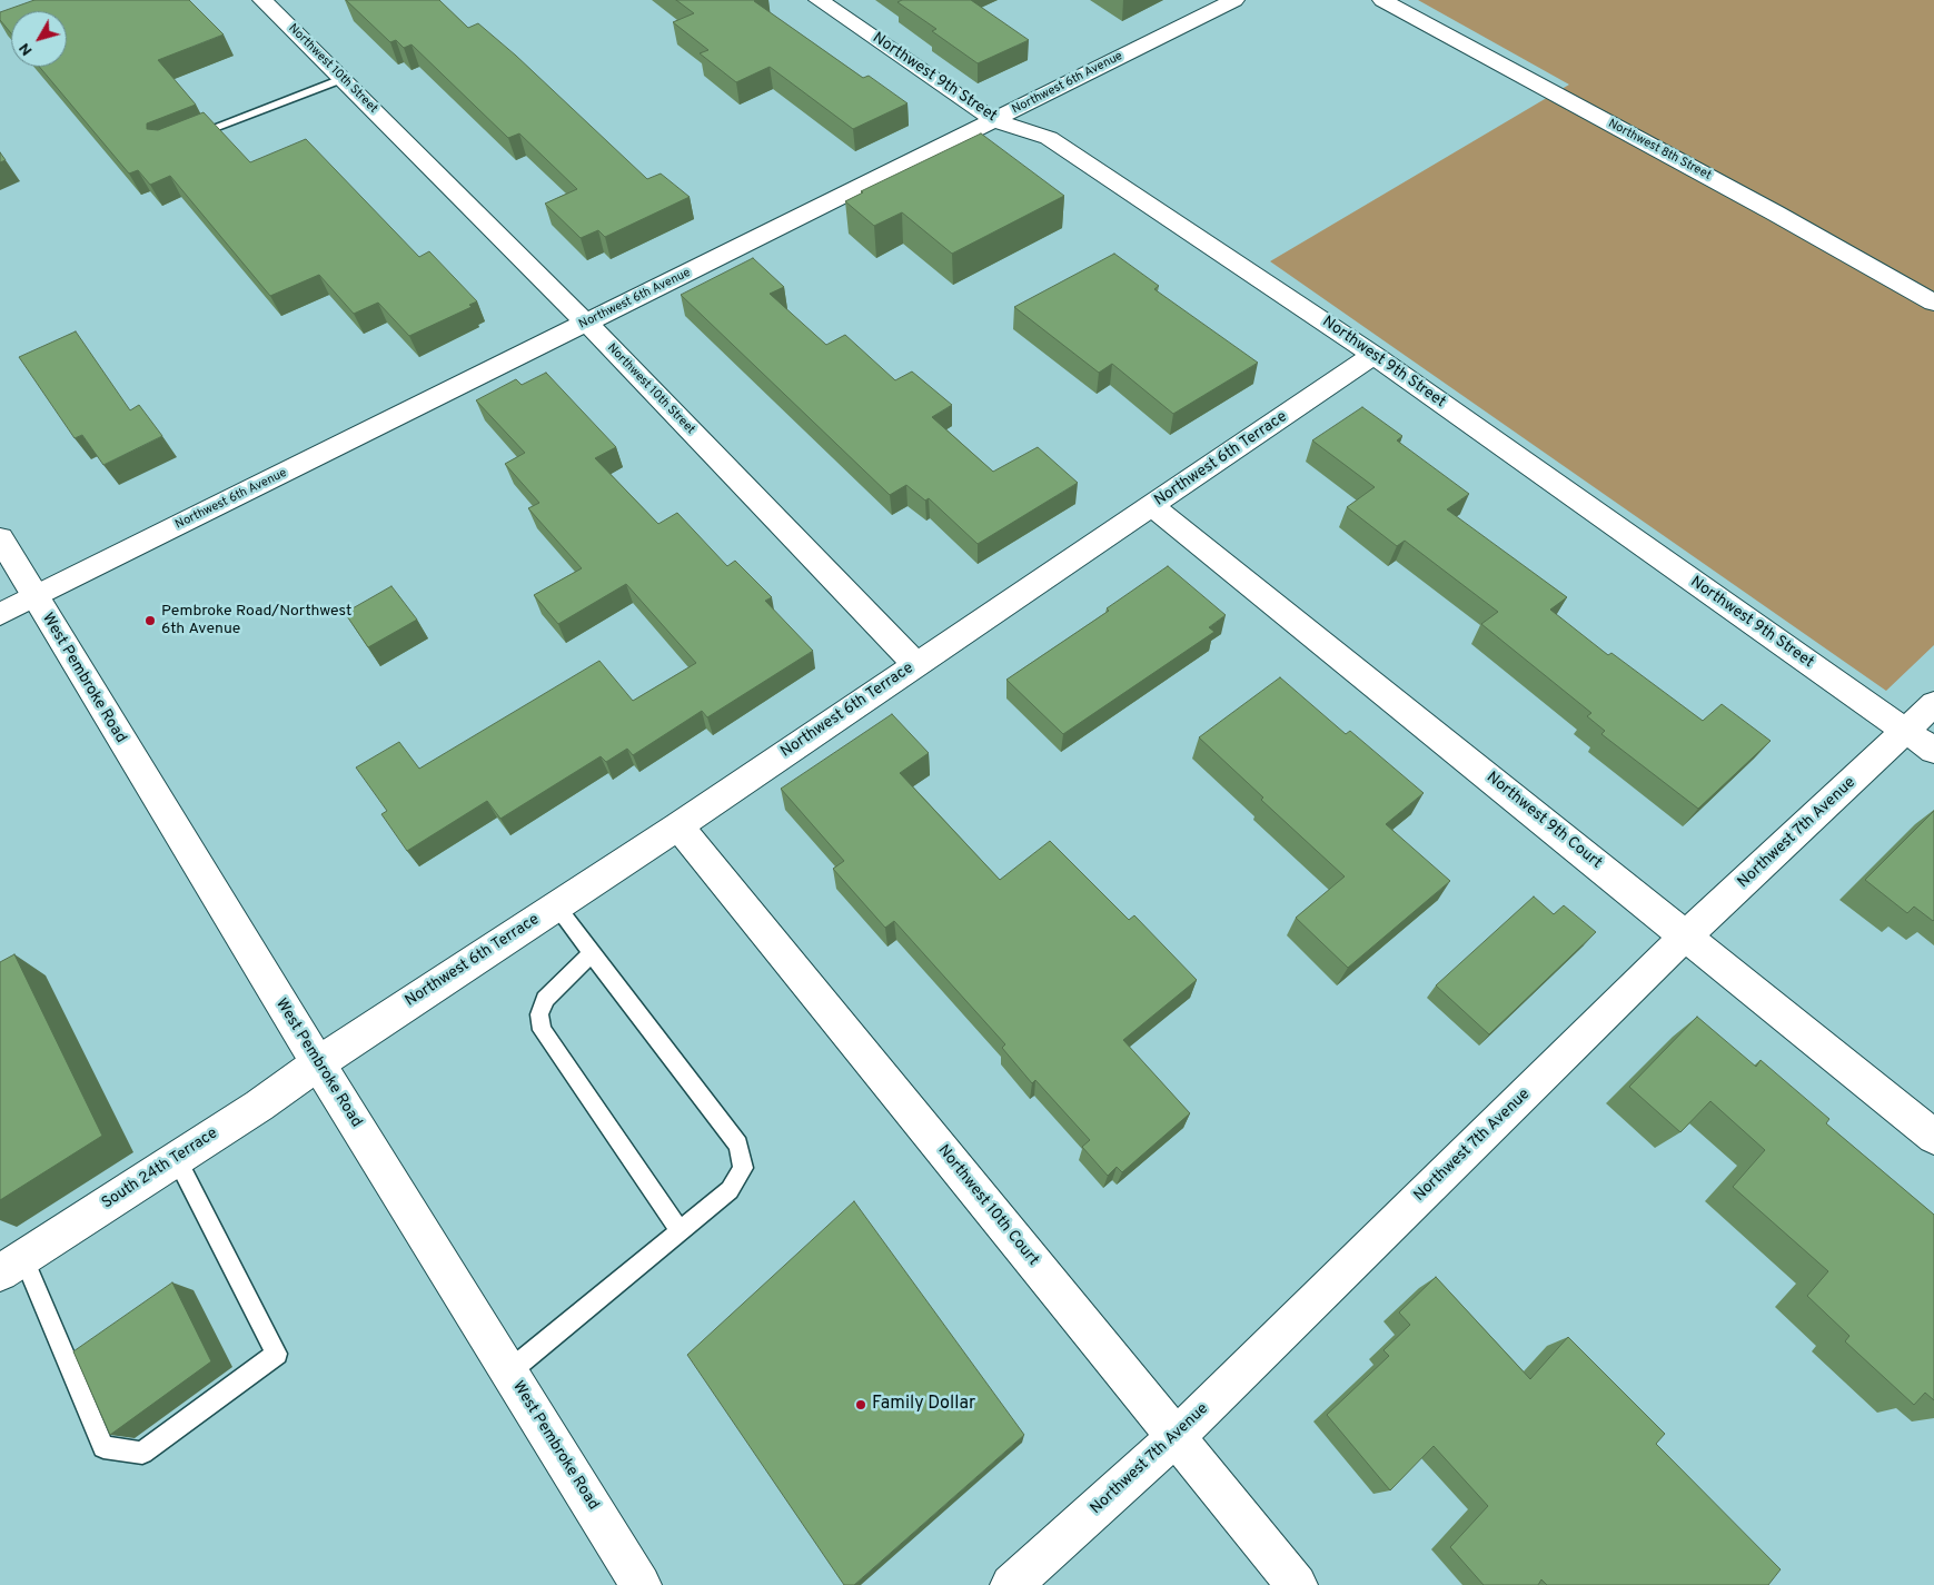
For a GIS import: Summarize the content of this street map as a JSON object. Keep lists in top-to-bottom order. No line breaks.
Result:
{"streets":{"street":["Northwest 10th Street","Northwest 9th Street","Northwest 6th Avenue","Northwest 8th Street","Northwest 6th Terrace","West Pembroke Road","Northwest 9th Court","Northwest 7th Avenue","South 24th Terrace","Northwest 10th Court"]},"crossings":[["Northwest 10th Street","Northwest 6th Avenue"],["Northwest 10th Street","Northwest 6th Terrace"],["Northwest 9th Street","Northwest 6th Avenue"],["Northwest 9th Street","Northwest 6th Terrace"],["Northwest 9th Street","Northwest 7th Avenue"],["Northwest 6th Avenue","West Pembroke Road"],["Northwest 6th Terrace","West Pembroke Road"],["Northwest 6th Terrace","Northwest 9th Court"],["Northwest 6th Terrace","South 24th Terrace"],["Northwest 6th Terrace","Northwest 10th Court"],["West Pembroke Road","South 24th Terrace"],["Northwest 9th Court","Northwest 7th Avenue"],["Northwest 7th Avenue","Northwest 10th Court"]],"places":["Pembroke Road/Northwest 6th Avenue","Family Dollar"],"north":"bottom left"}
